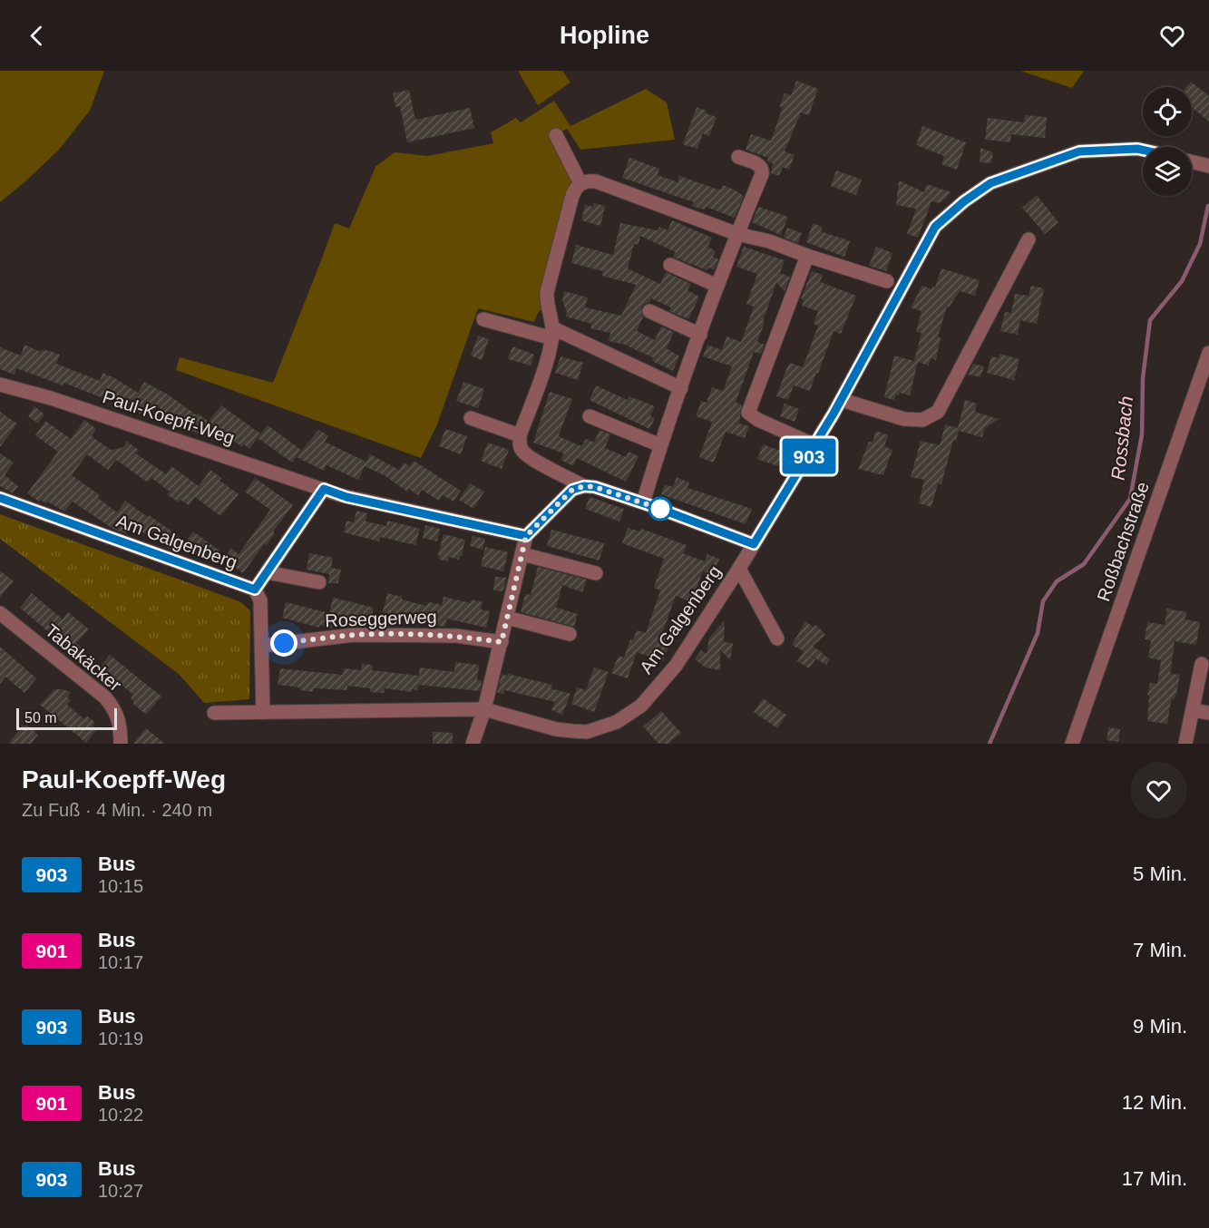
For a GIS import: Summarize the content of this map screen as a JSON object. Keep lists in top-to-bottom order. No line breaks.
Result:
{"streets":{"street":["Paul-Koepff-Weg","Am Galgenberg","Roßbachstraße","Roseggerweg","Tabakäcker"]},"water":["Rossbach"],"lines":["bus line 903"],"scale_bar":"50 m","page":{"header":"Hopline","on_map":"903","scale":"50 m","heading":["Paul-Koepff-Weg","Zu Fuß · 4 Min. · 240 m"],"list":[{"mark":"903","name":"Bus","note":"10:15","value":"5 Min."},{"mark":"901","name":"Bus","note":"10:17","value":"7 Min."},{"mark":"903","name":"Bus","note":"10:19","value":"9 Min."},{"mark":"901","name":"Bus","note":"10:22","value":"12 Min."},{"mark":"903","name":"Bus","note":"10:27","value":"17 Min."}]}}
